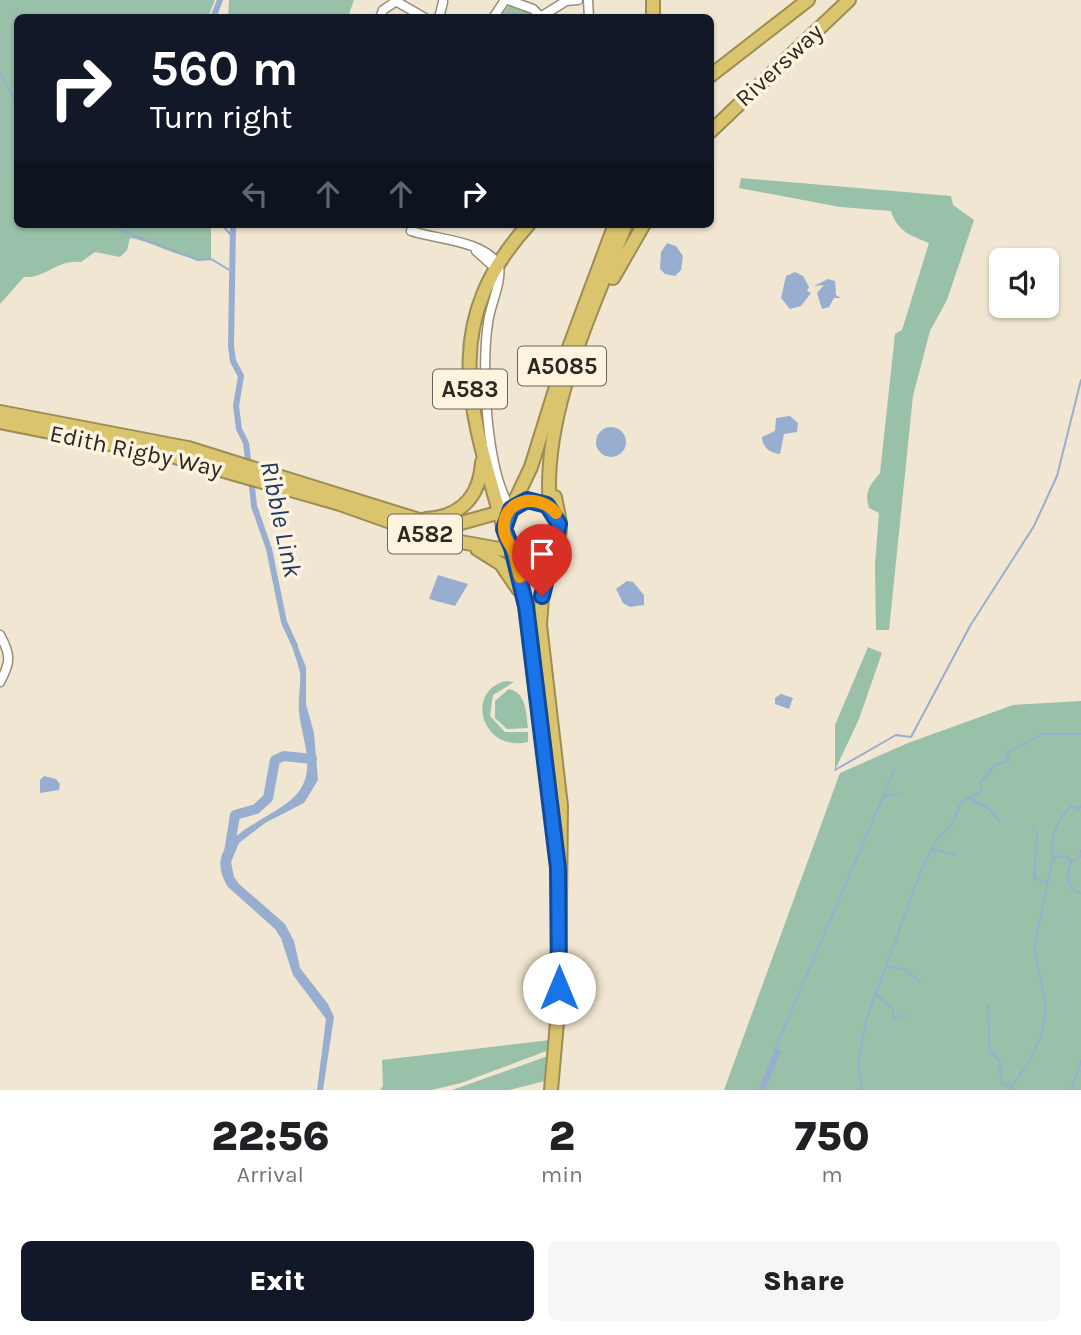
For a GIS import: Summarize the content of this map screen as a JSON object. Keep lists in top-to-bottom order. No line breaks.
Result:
{"streets":{"highway":["Riversway","A5085","A583","Edith Rigby Way","A582"]},"crossings":[["A5085","A583"],["A5085","Edith Rigby Way"],["A583","Edith Rigby Way"]],"water":["Ribble Link"],"page":{"turn":["560 m","Turn right"],"eta":["22:56","Arrival","2","min","750","m"],"buttons":["Exit","Share"]}}
